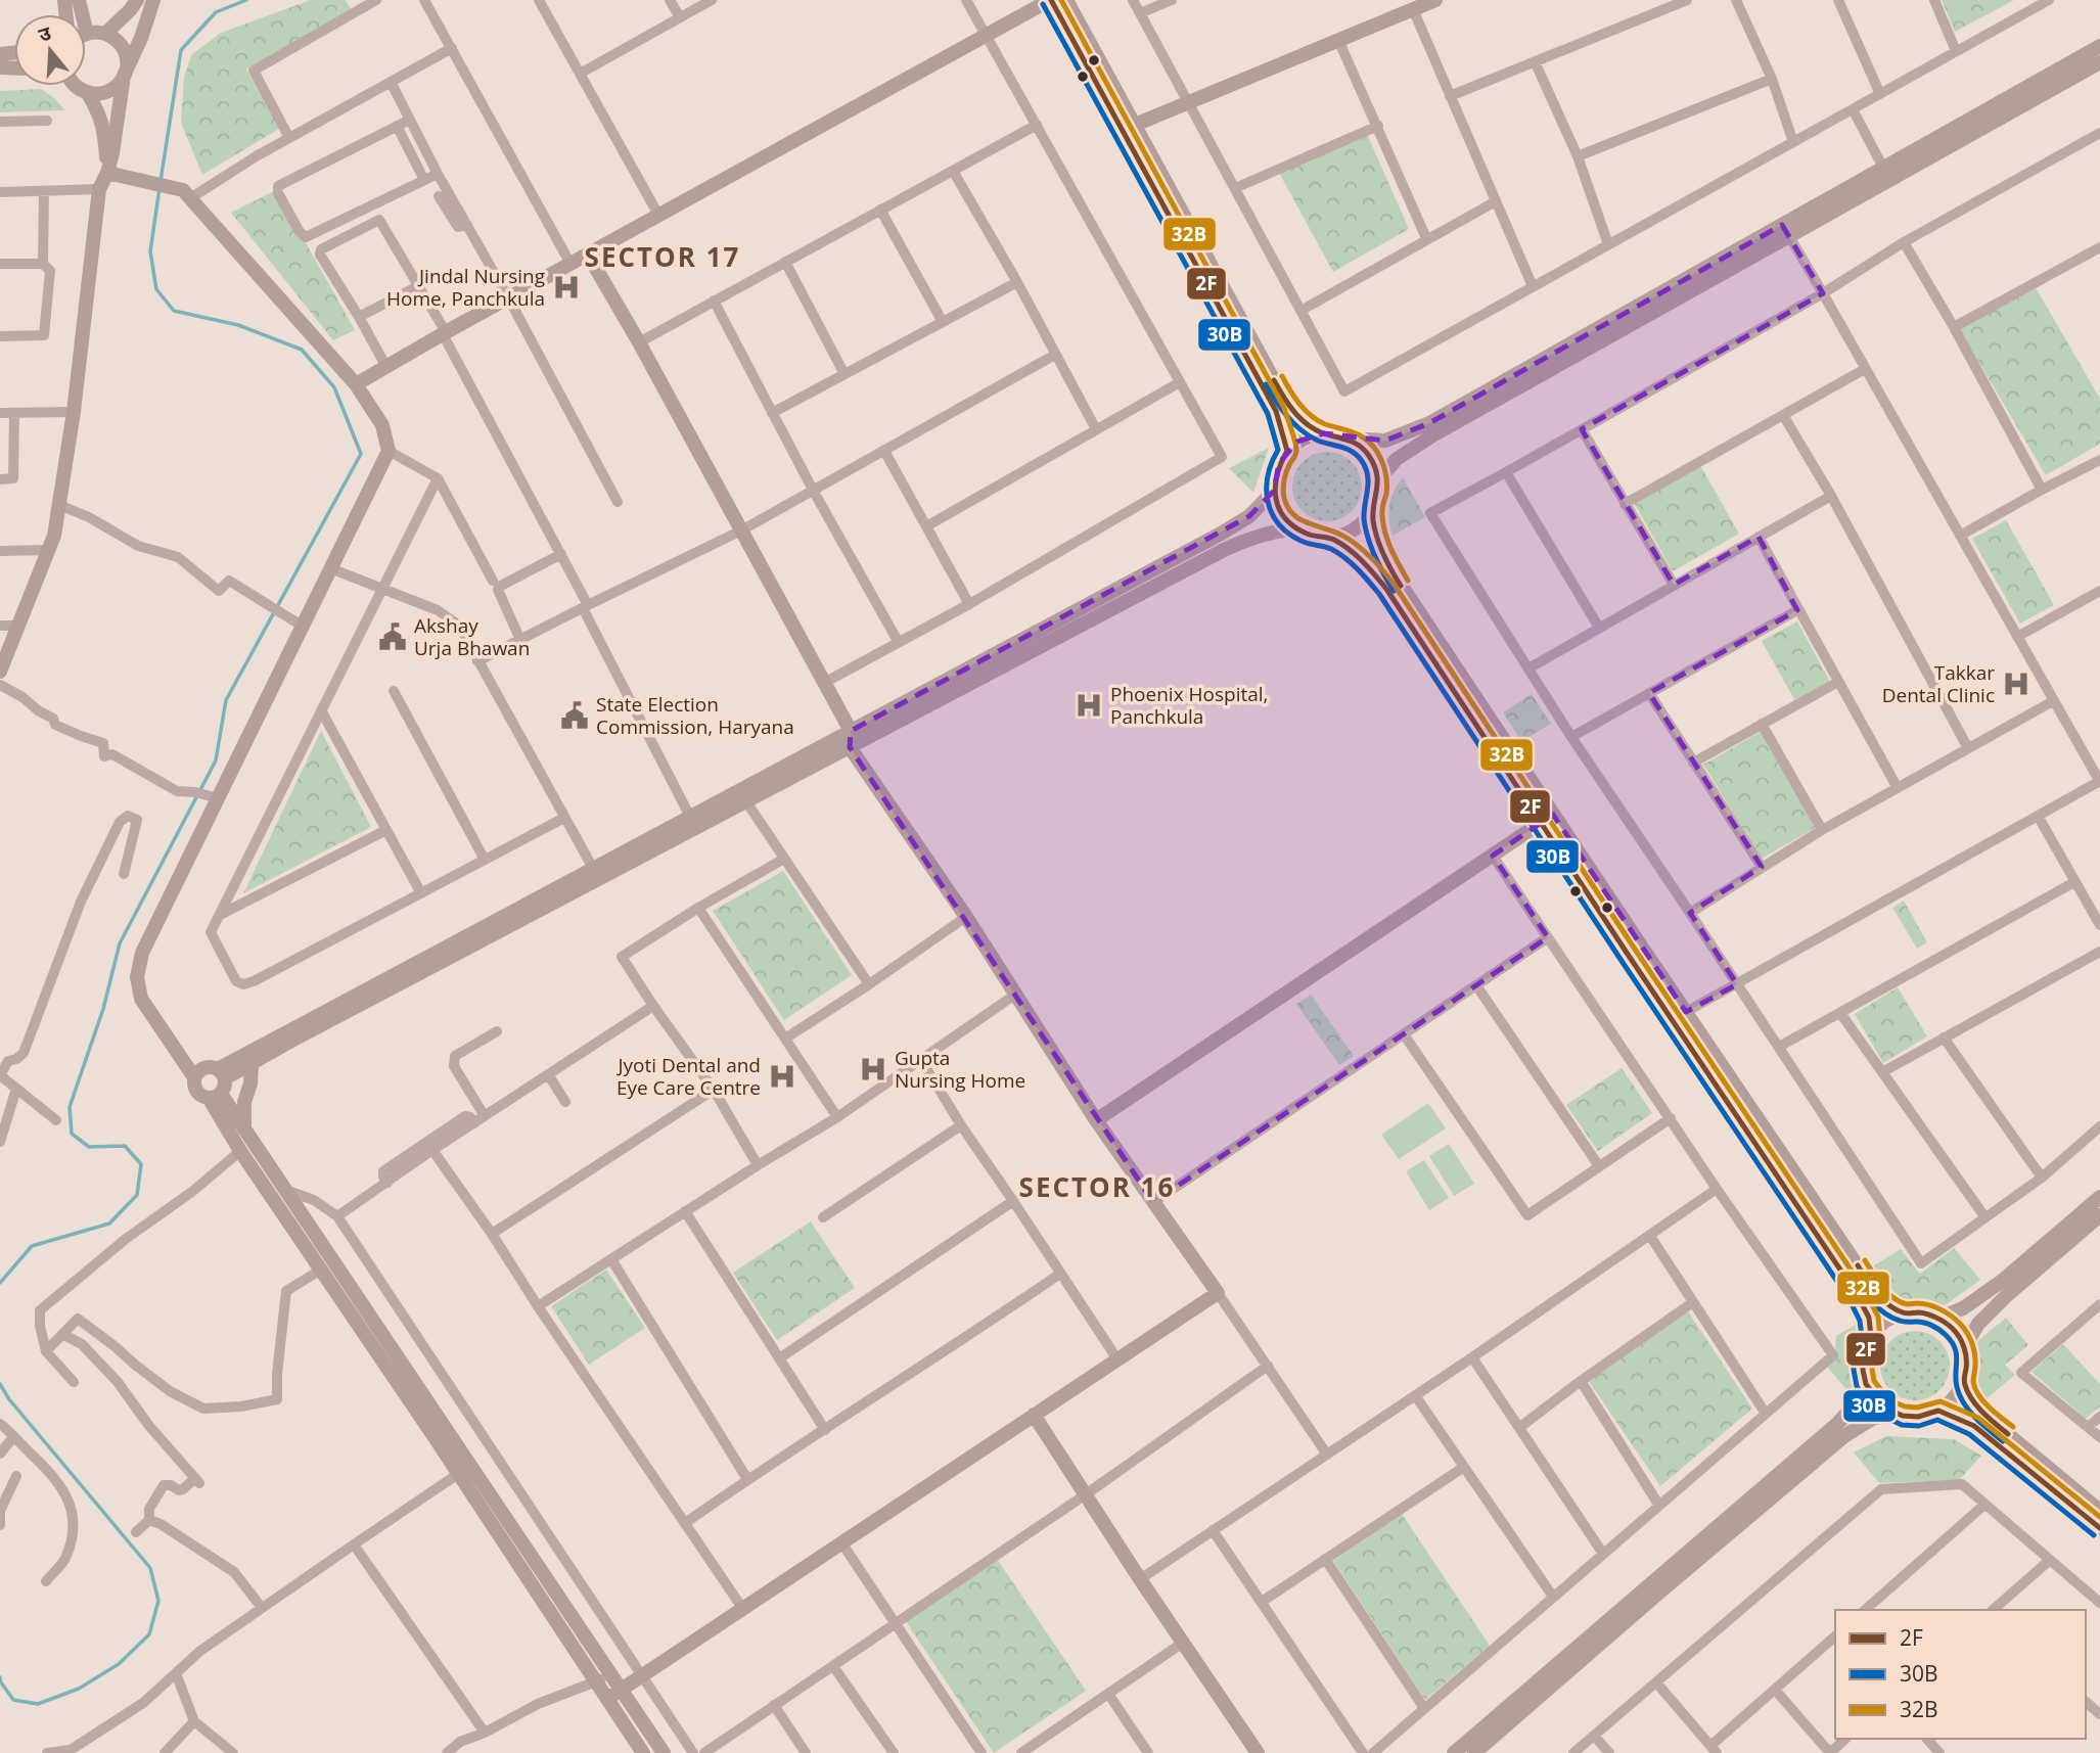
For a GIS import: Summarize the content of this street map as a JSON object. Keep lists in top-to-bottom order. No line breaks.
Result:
{"districts":["SECTOR 17","SECTOR 16"],"places":{"hospital":["Jindal Nursing Home, Panchkula","Takkar Dental Clinic","Phoenix Hospital, Panchkula","Gupta Nursing Home","Jyoti Dental and Eye Care Centre"],"public building":["Akshay Urja Bhawan","State Election Commission, Haryana"]},"lines":["transit line 2F","transit line 32B","transit line 30B"],"legend":["2F","30B","32B"],"north":"top"}
